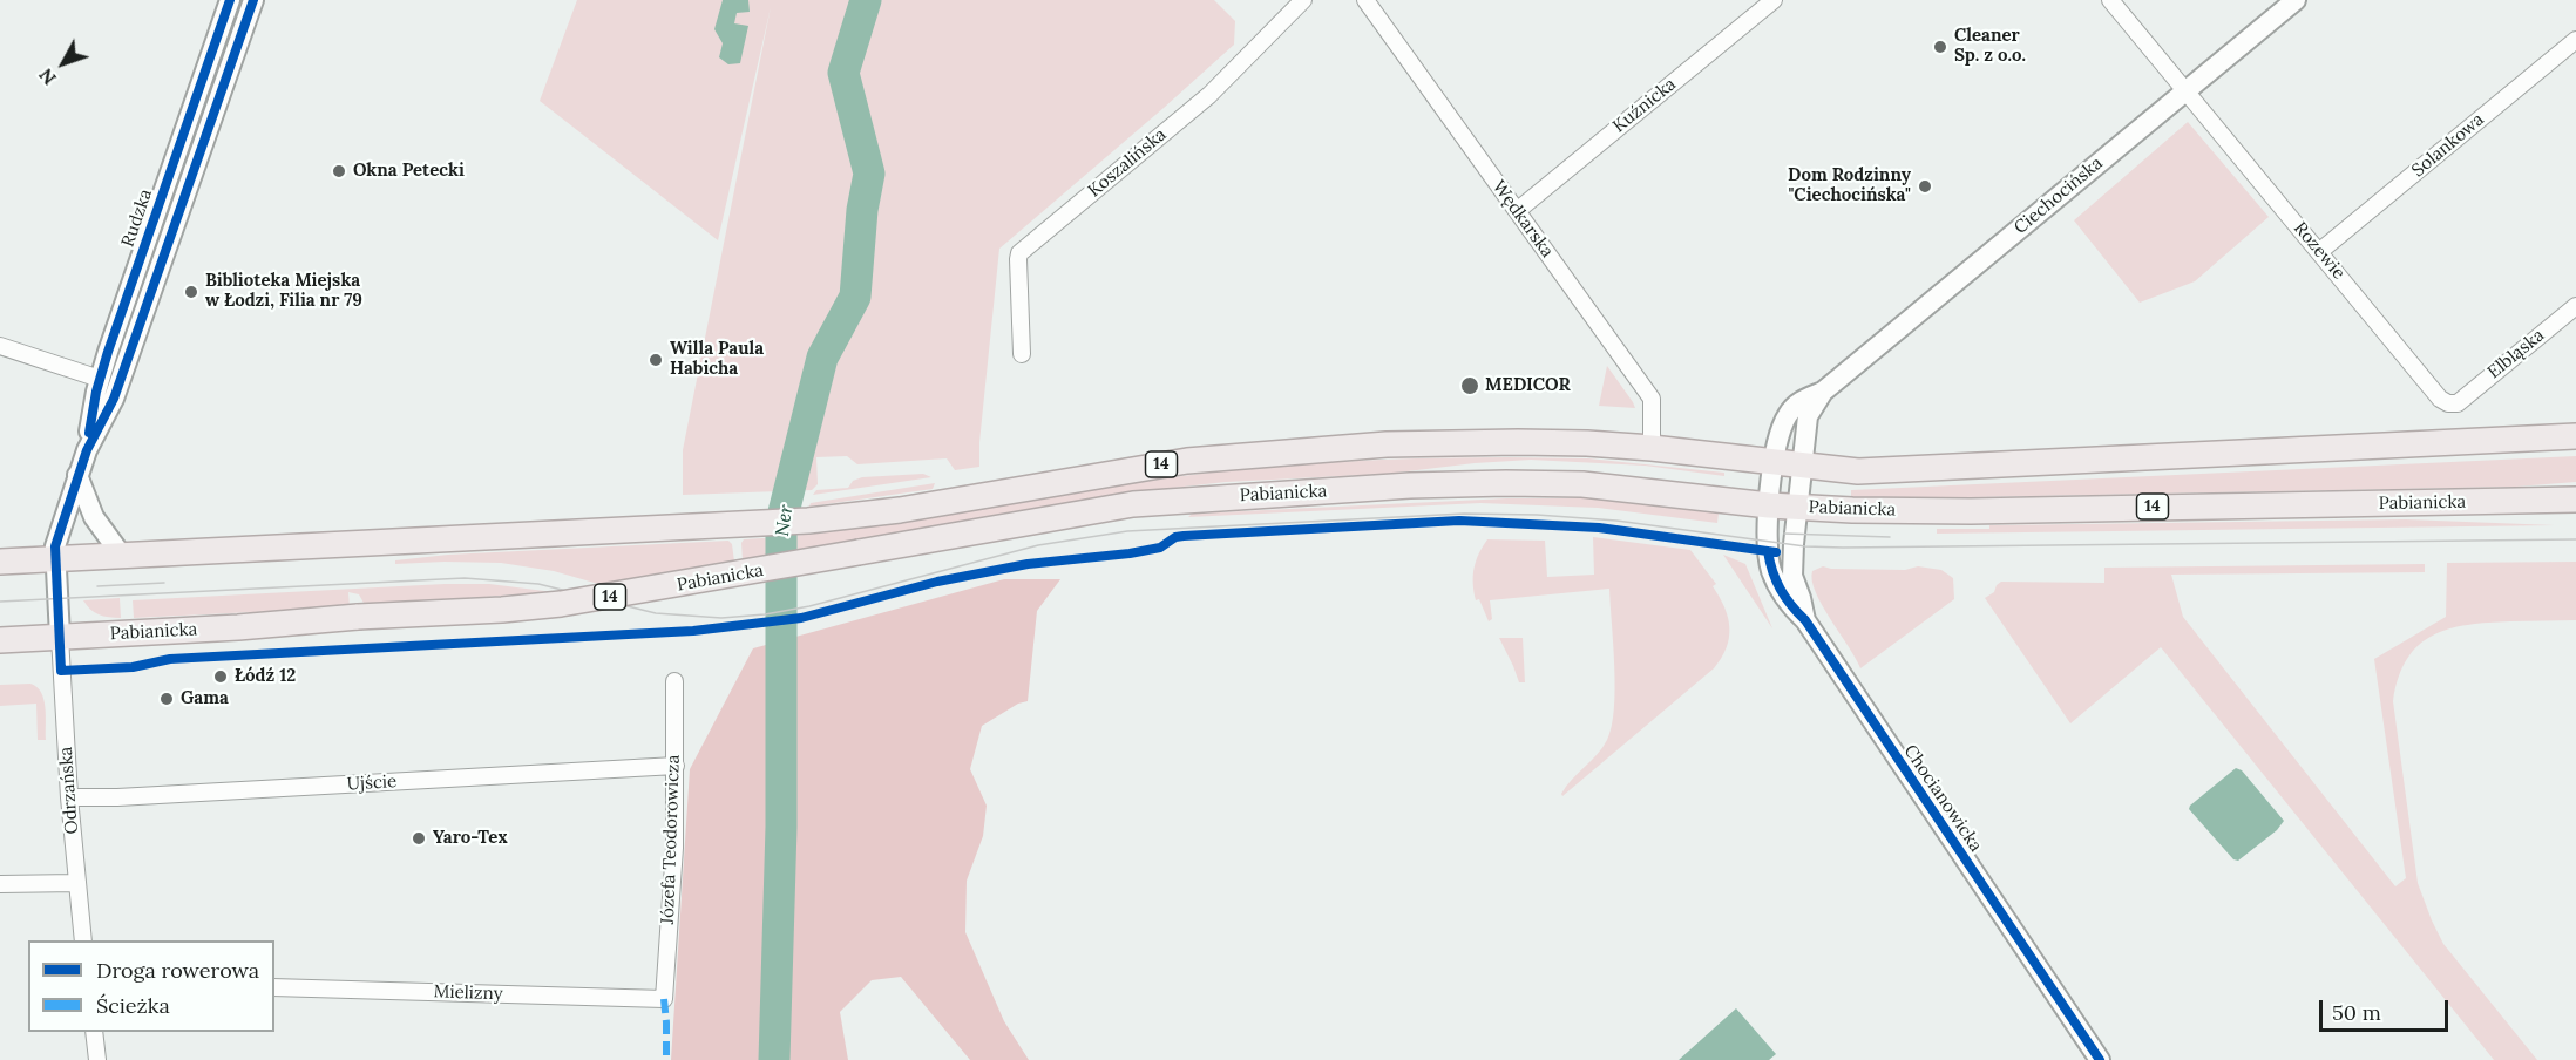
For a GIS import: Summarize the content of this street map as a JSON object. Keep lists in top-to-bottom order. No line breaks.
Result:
{"streets":{"main road":["14","Pabianicka"],"street":["Kuźnicka","Solankowa","Koszalińska","Ciechocińska","Rudzka","Wędkarska","Rozewie","Elbląska","Ujście","Odrzańska","Chocianowicka","Józefa Teodorowicza","Mielizny"]},"crossings":[["Kuźnicka","Wędkarska"],["Solankowa","Rozewie"],["Ciechocińska","Rozewie"],["Ciechocińska","14"],["Ciechocińska","Chocianowicka"],["Rudzka","14"],["Rudzka","Pabianicka"],["Rudzka","Odrzańska"],["Wędkarska","14"],["Rozewie","Elbląska"],["14","Chocianowicka"],["Pabianicka","Odrzańska"],["Pabianicka","Chocianowicka"],["Ujście","Odrzańska"],["Ujście","Józefa Teodorowicza"],["Józefa Teodorowicza","Mielizny"]],"water":["Ner"],"places":["Cleaner Sp. z o.o.","Okna Petecki","Dom Rodzinny \"Ciechocińska\"","Biblioteka Miejska w Łodzi, Filia nr 79","Willa Paula Habicha","MEDICOR","Łódź 12","Gama","Yaro-Tex"],"legend":["Droga rowerowa","Ścieżka"],"scale_bar":"50 m","north":"bottom left"}
